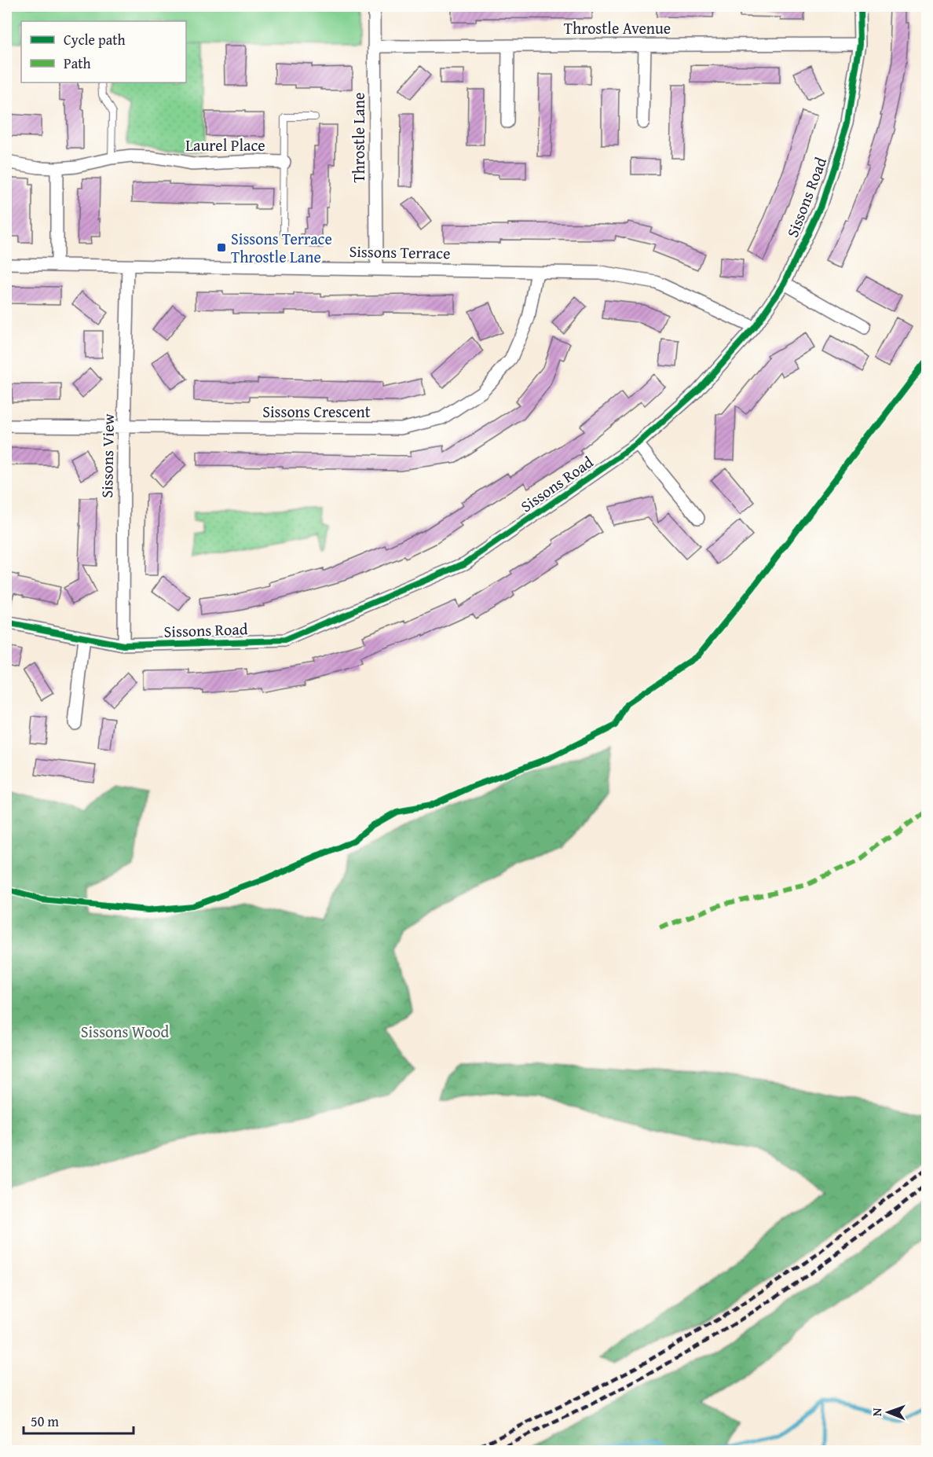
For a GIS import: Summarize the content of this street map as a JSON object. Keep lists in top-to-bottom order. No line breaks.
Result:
{"streets":{"street":["Throstle Avenue","Throstle Lane","Laurel Place","Sissons Road","Sissons Terrace","Sissons Crescent","Sissons View"]},"crossings":[["Throstle Avenue","Throstle Lane"],["Throstle Avenue","Sissons Road"],["Throstle Lane","Sissons Terrace"],["Sissons Road","Sissons Terrace"],["Sissons Road","Sissons View"],["Sissons Terrace","Sissons Crescent"],["Sissons Terrace","Sissons View"],["Sissons Crescent","Sissons View"]],"parks":["Sissons Wood"],"places":{"transit":["Sissons Terrace Throstle Lane"]},"legend":["Cycle path","Path"],"scale_bar":"50 m","north":"left"}
